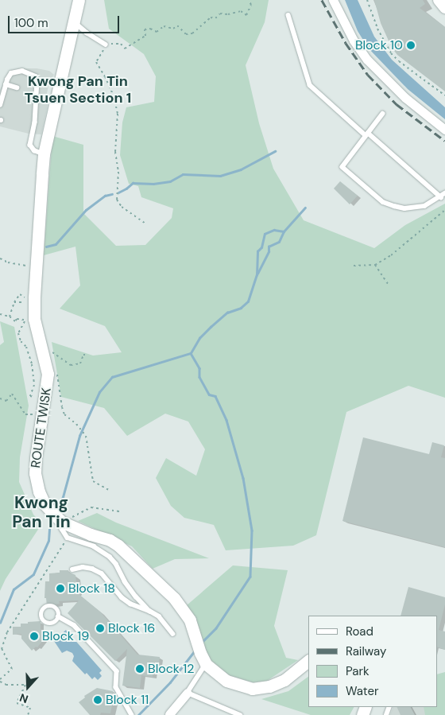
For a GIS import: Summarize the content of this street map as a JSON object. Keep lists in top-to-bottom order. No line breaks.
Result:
{"streets":{"main road":["ROUTE TWISK"]},"districts":["Kwong Pan Tin Tsuen Section 1","Kwong Pan Tin"],"places":["Block 10","Block 18","Block 16","Block 19","Block 12","Block 11"],"legend":["Road","Railway","Park","Water"],"scale_bar":"100 m","north":"bottom"}
